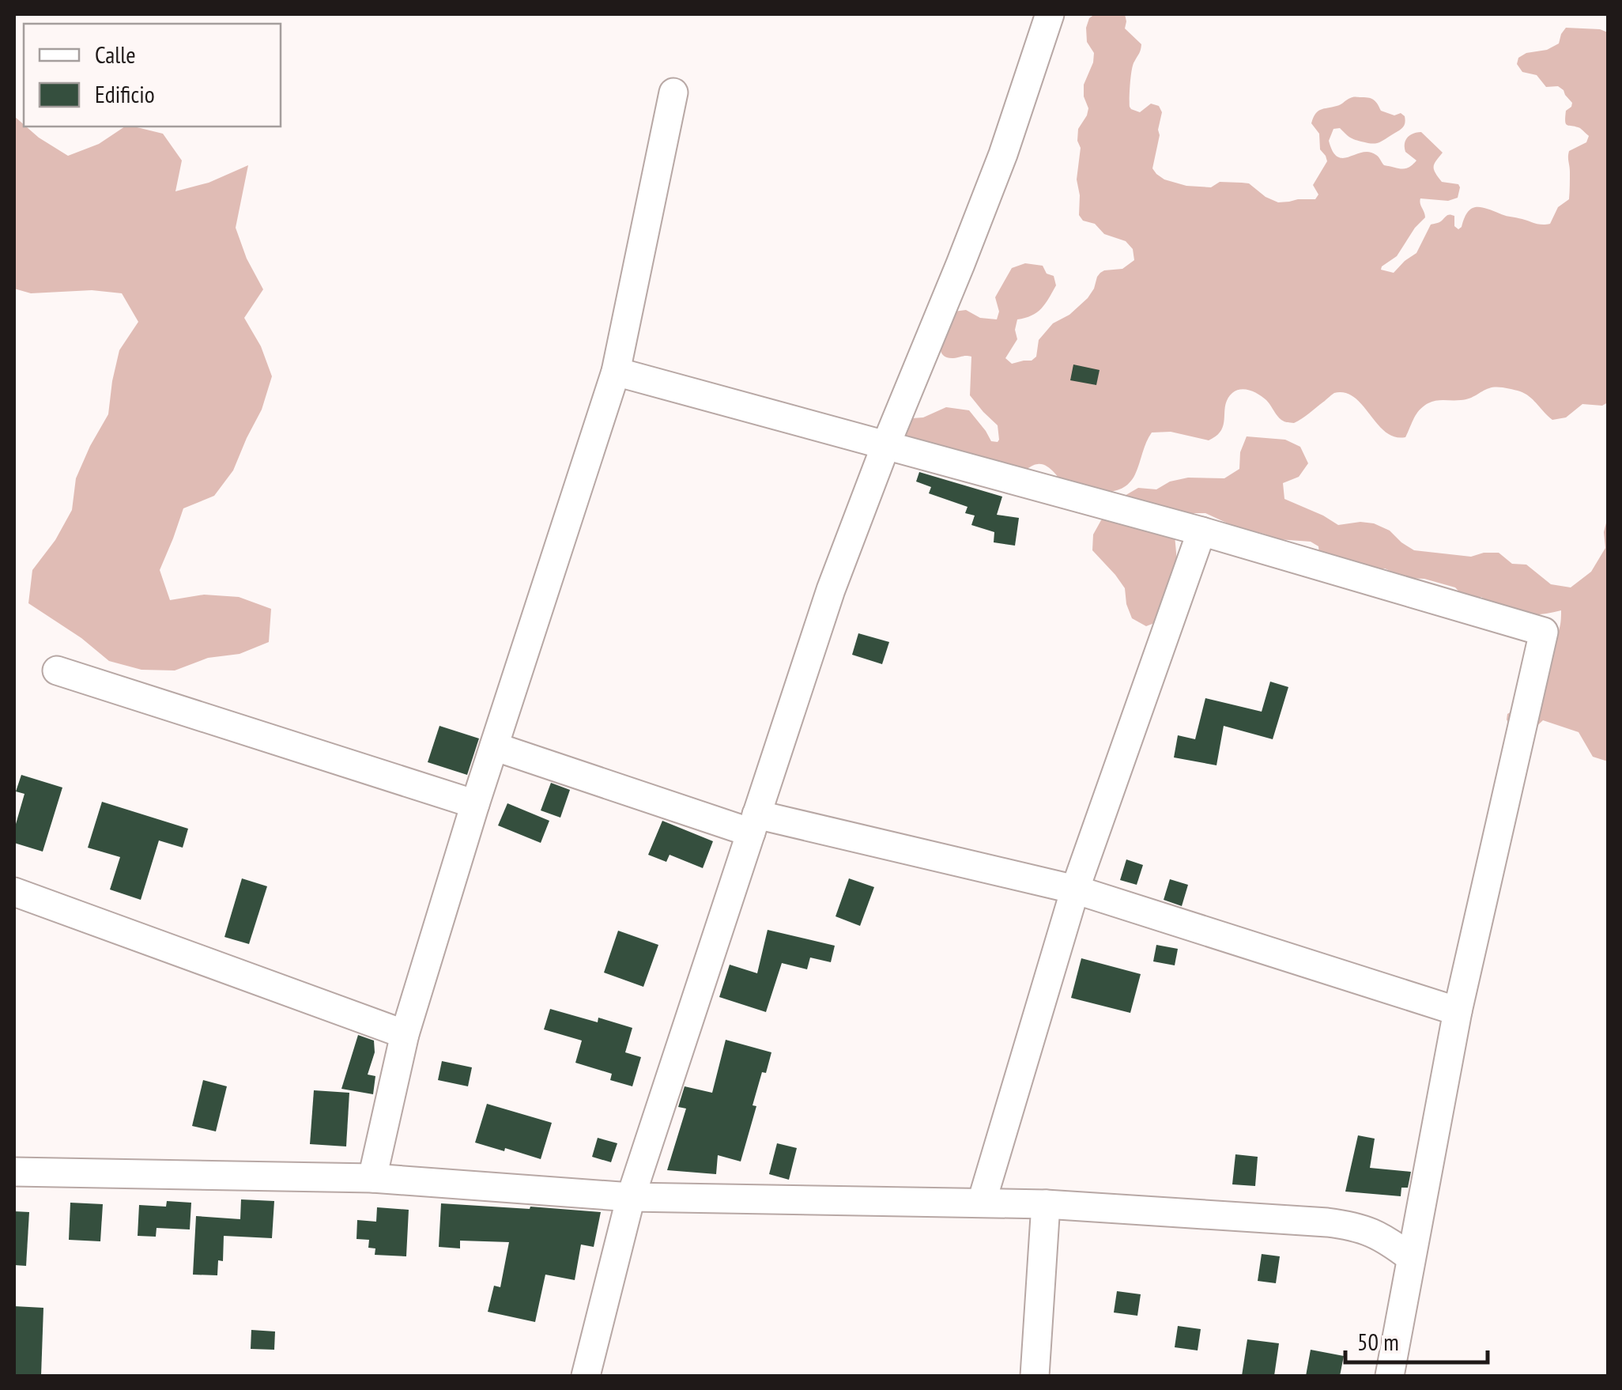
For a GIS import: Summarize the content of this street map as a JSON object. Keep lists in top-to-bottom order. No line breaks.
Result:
{"legend":["Calle","Edificio"],"scale_bar":"50 m"}
